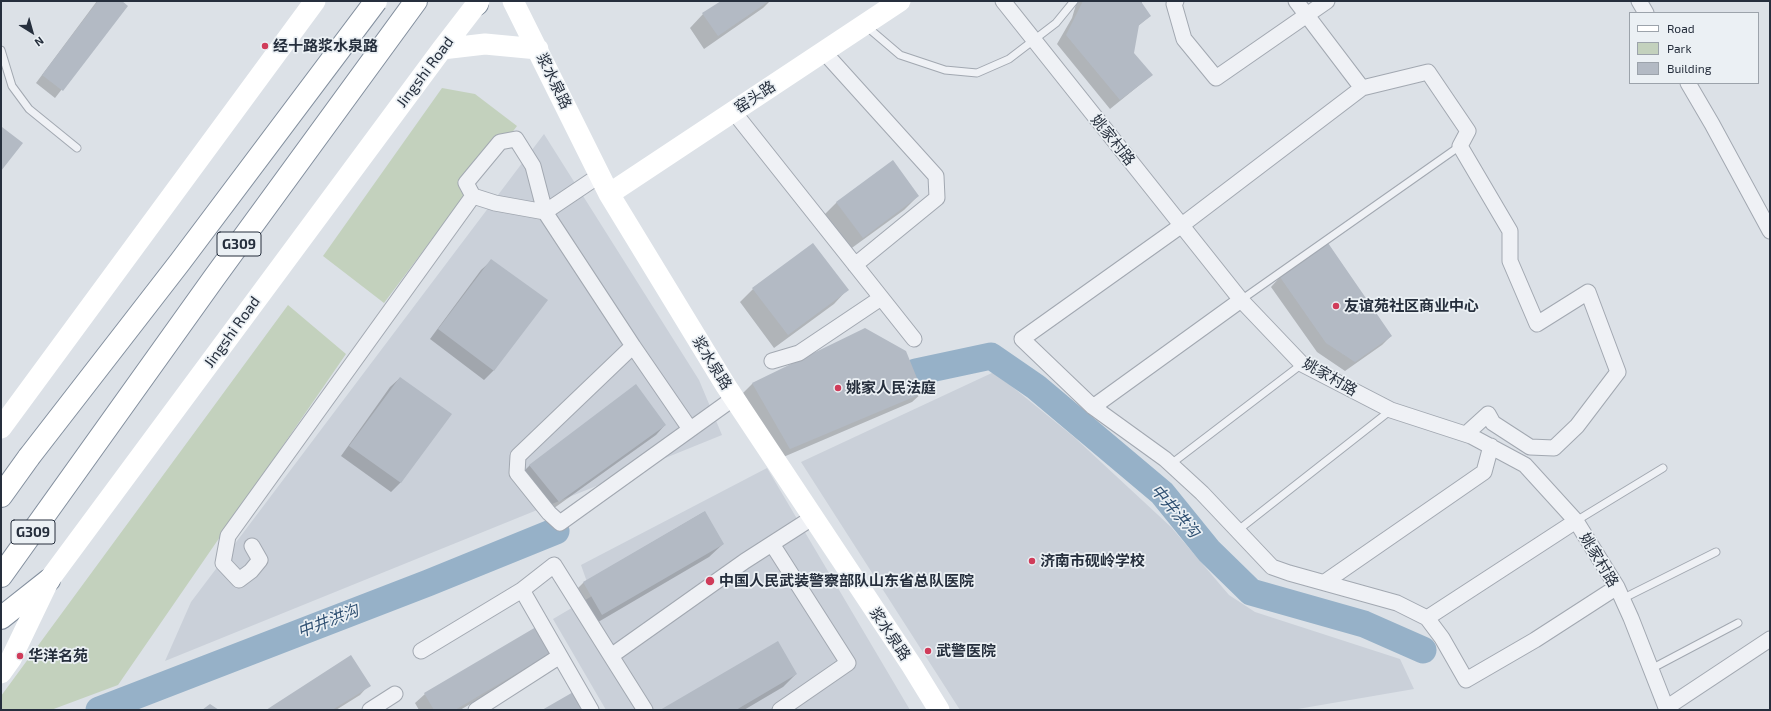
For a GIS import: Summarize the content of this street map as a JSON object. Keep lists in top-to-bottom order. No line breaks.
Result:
{"streets":{"highway":["G309"],"main road":["Jingshi Road","浆水泉路","窑头路"],"street":["姚家村路"]},"crossings":[["浆水泉路","窑头路"]],"water":["中井洪沟"],"places":["经十路浆水泉路","友谊苑社区商业中心","姚家人民法庭","济南市砚岭学校","中国人民武装警察部队山东省总队医院","武警医院","华洋名苑"],"legend":["Road","Park","Building"],"north":"bottom right"}
